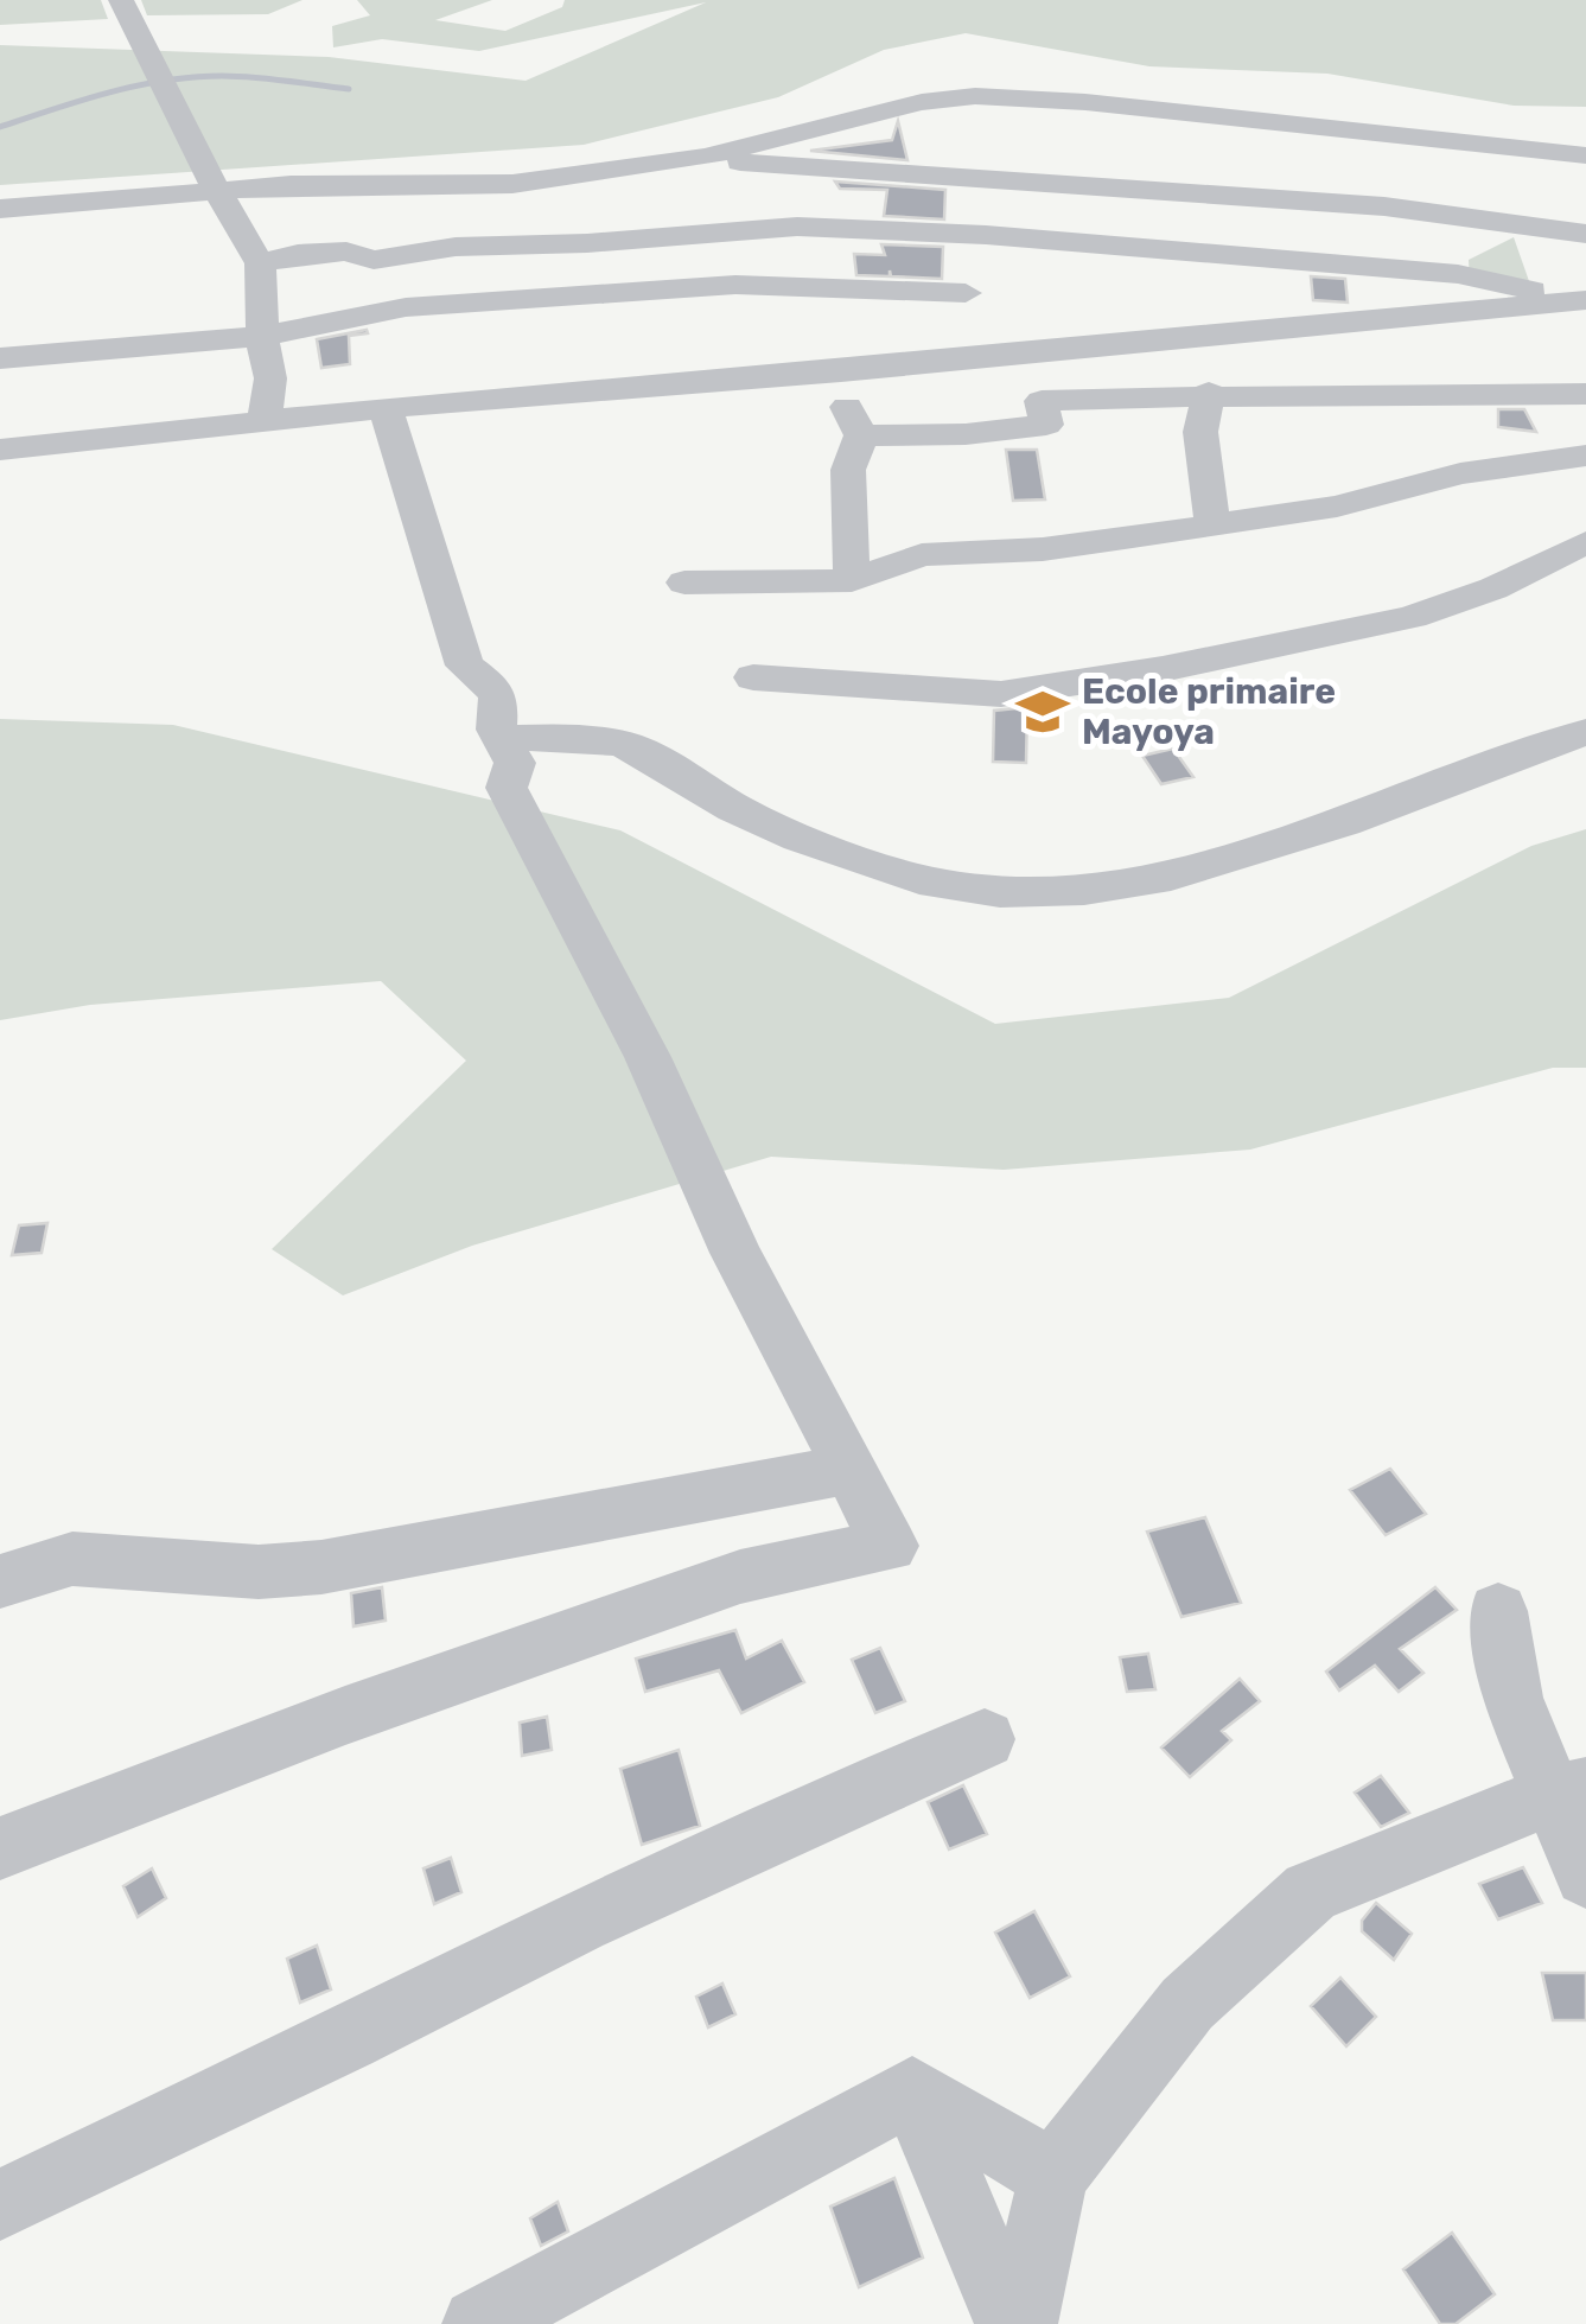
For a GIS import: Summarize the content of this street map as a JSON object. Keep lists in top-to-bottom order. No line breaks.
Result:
{"places":{"school or university":["Ecole primaire Mayoya"]}}
